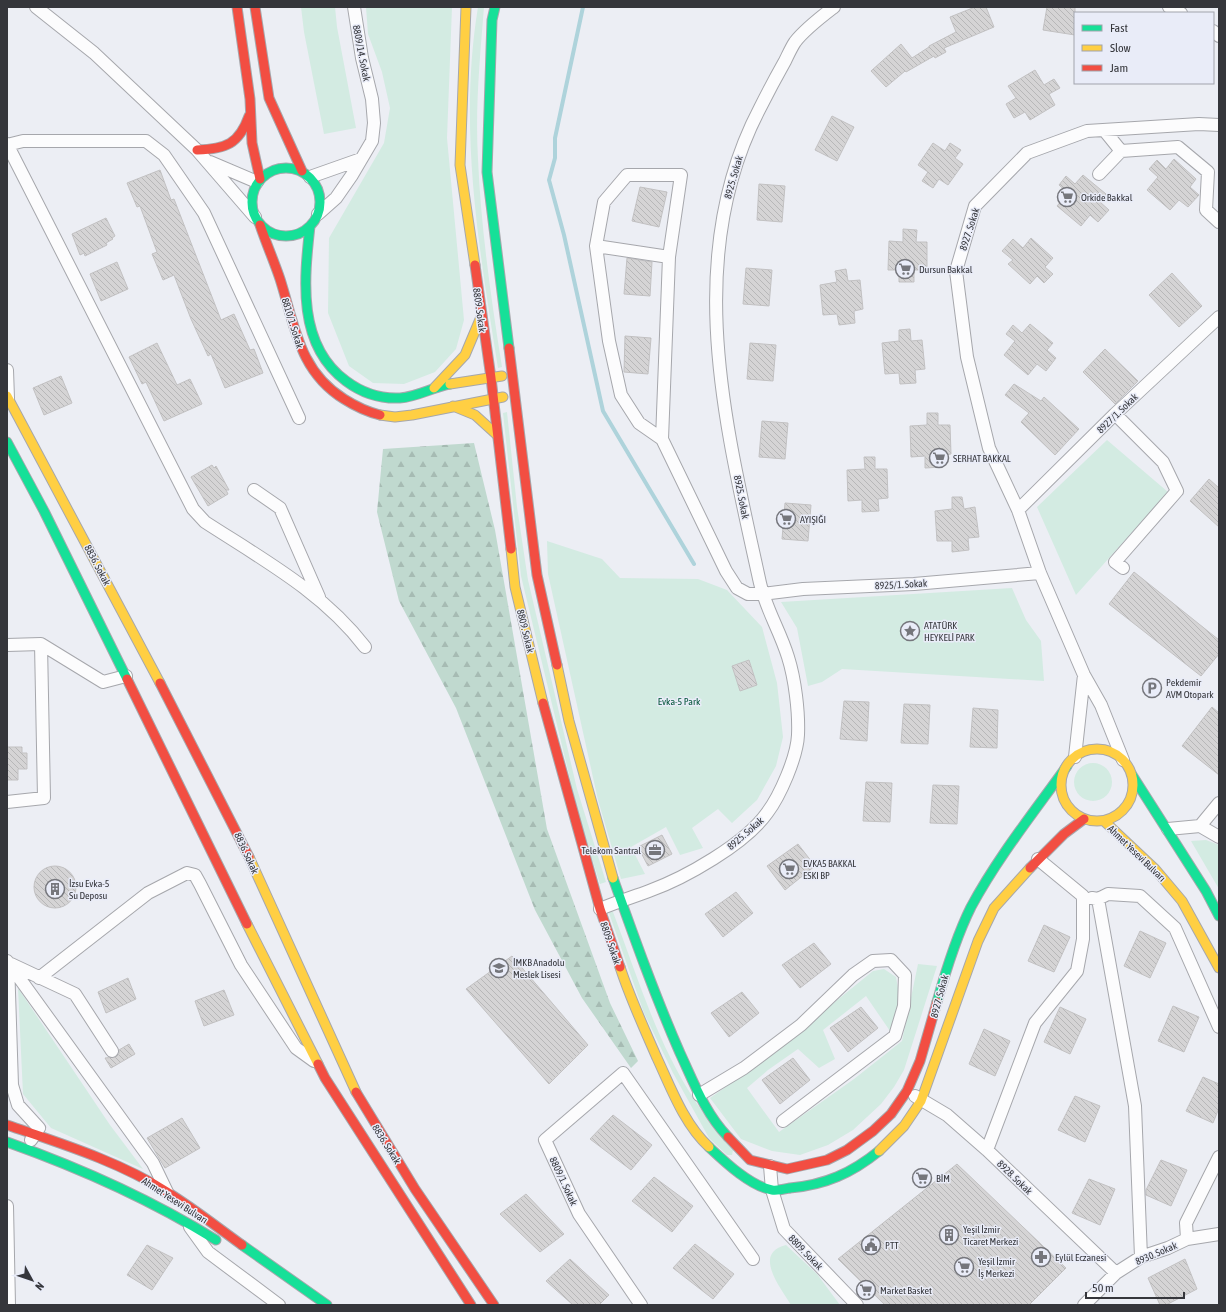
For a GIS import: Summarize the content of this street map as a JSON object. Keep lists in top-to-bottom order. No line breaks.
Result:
{"streets":{"street":["8809/14. Sokak","8925. Sokak","8927. Sokak","8809. Sokak","8810/1. Sokak","8927/1. Sokak","8836. Sokak","8925/1. Sokak","Ahmet Yesevi Bulvarı","8928. Sokak","8809/1. Sokak","8930. Sokak"]},"crossings":[["8809/14. Sokak","8810/1. Sokak"],["8925. Sokak","8809. Sokak"],["8925. Sokak","8925/1. Sokak"],["8927. Sokak","8809. Sokak"],["8927. Sokak","8927/1. Sokak"],["8927. Sokak","8925/1. Sokak"],["8927. Sokak","Ahmet Yesevi Bulvarı"],["8927. Sokak","8928. Sokak"],["8809. Sokak","8810/1. Sokak"],["8928. Sokak","8930. Sokak"]],"parks":["Evka-5 Park"],"places":{"supermarket":["Orkide Bakkal","Dursun Bakkal","SERHAT BAKKAL","AYIŞIĞI","EVKA5 BAKKAL ESKI BP","BİM","Yeşil İzmir İş Merkezi","Market Basket"],"place":["ATATÜRK HEYKELİ PARK"],"parking":["Pekdemir AVM Otopark"],"office":["Telekom Santral"],"building":["İzsu Evka-5 Su Deposu","Yeşil İzmir Ticaret Merkezi"],"school or university":["İMKB Anadolu Meslek Lisesi"],"public building":["PTT"],"pharmacy":["Eylül Eczanesi"]},"legend":["Fast","Slow","Jam"],"scale_bar":"50 m","north":"bottom right"}
